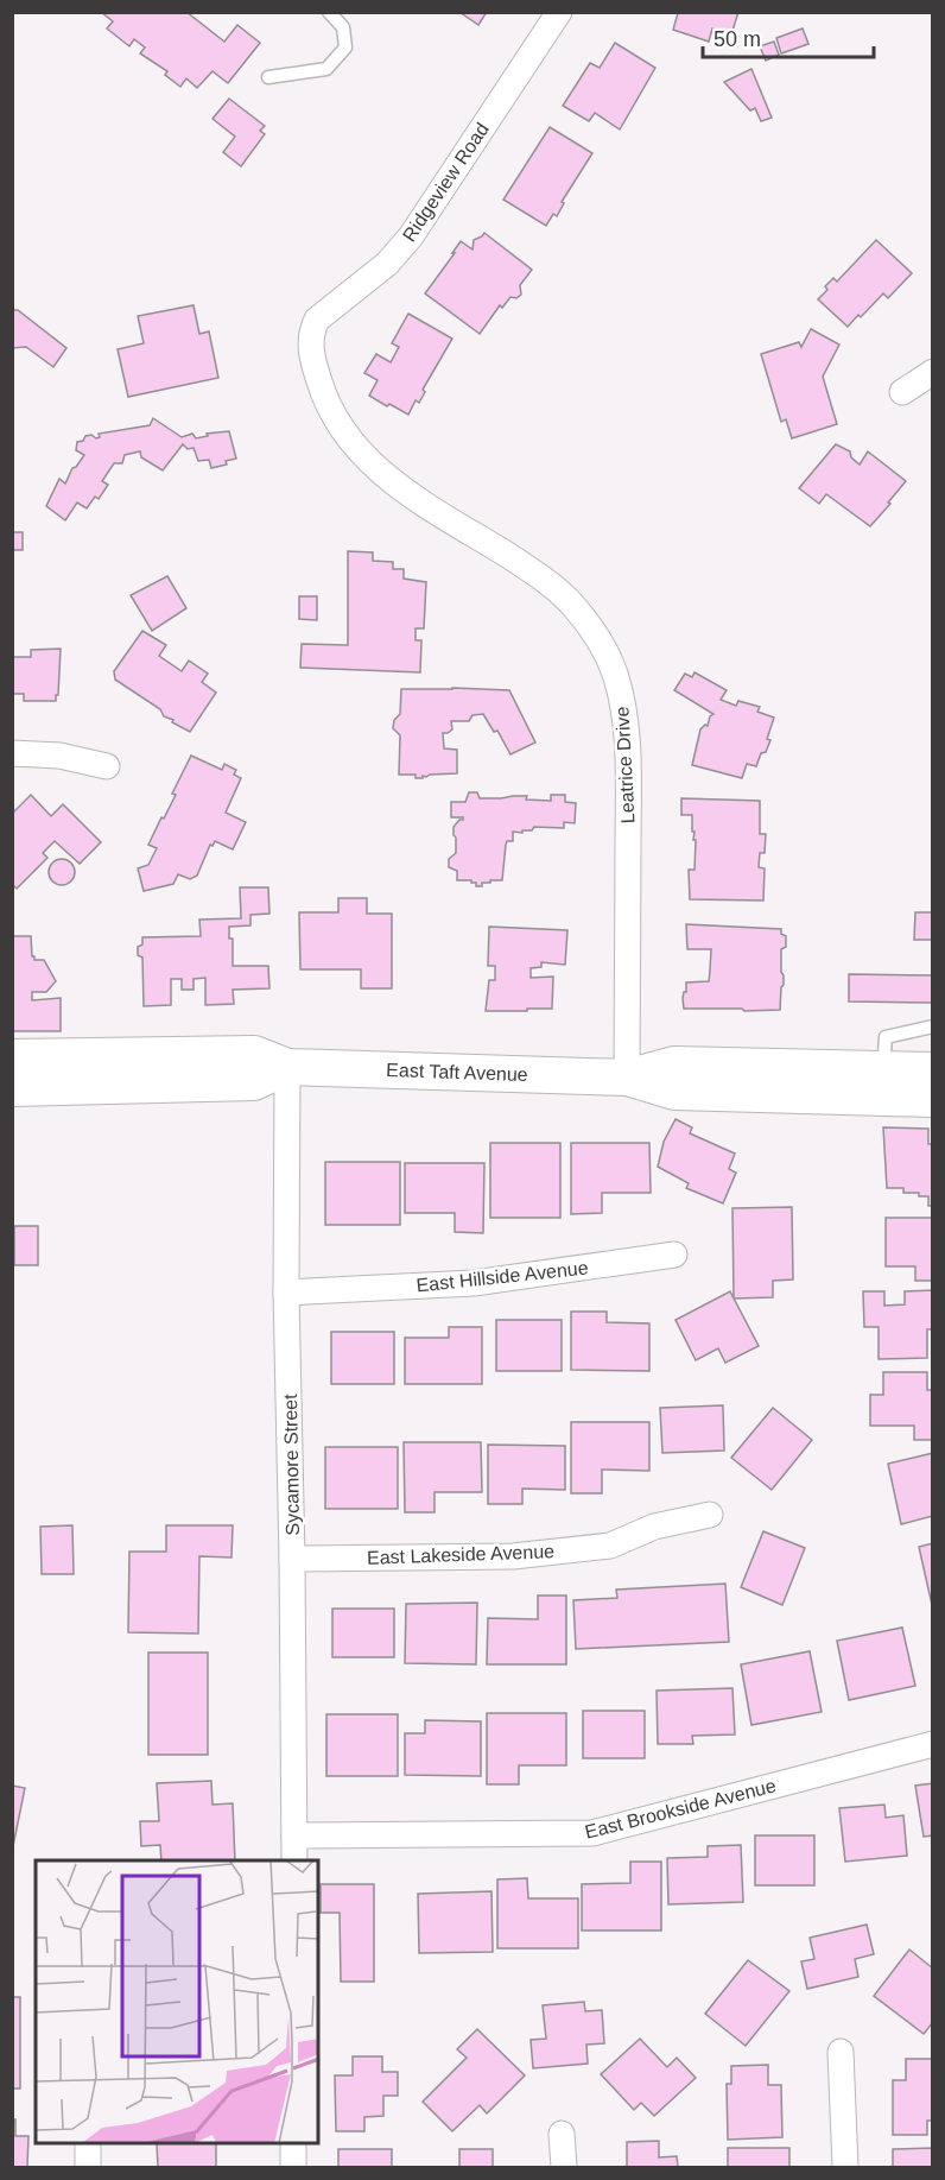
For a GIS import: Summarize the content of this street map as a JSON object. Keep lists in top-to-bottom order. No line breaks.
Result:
{"streets":{"street":["Ridgeview Road","Leatrice Drive","East Taft Avenue","East Hillside Avenue","Sycamore Street","East Lakeside Avenue","East Brookside Avenue"]},"crossings":[["Ridgeview Road","Leatrice Drive"],["Leatrice Drive","East Taft Avenue"],["East Taft Avenue","Sycamore Street"],["East Hillside Avenue","Sycamore Street"],["Sycamore Street","East Lakeside Avenue"],["Sycamore Street","East Brookside Avenue"]],"scale_bar":"50 m"}
